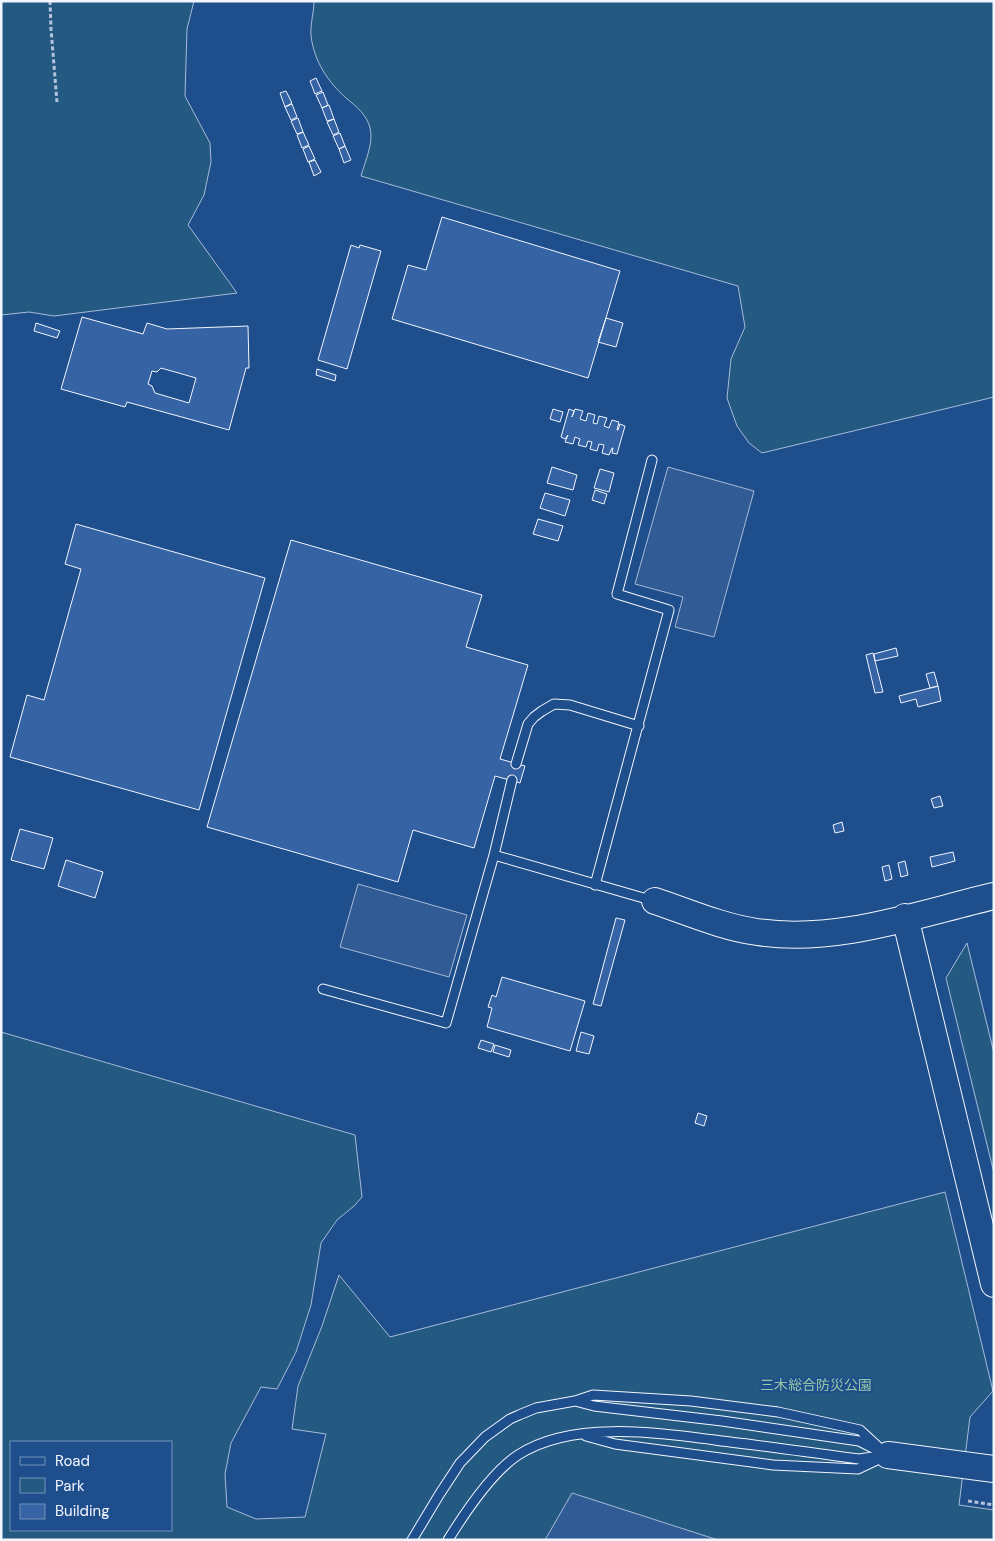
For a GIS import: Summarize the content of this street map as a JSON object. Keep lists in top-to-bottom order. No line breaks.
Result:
{"parks":["三木総合防災公園"],"legend":["Road","Park","Building"]}
